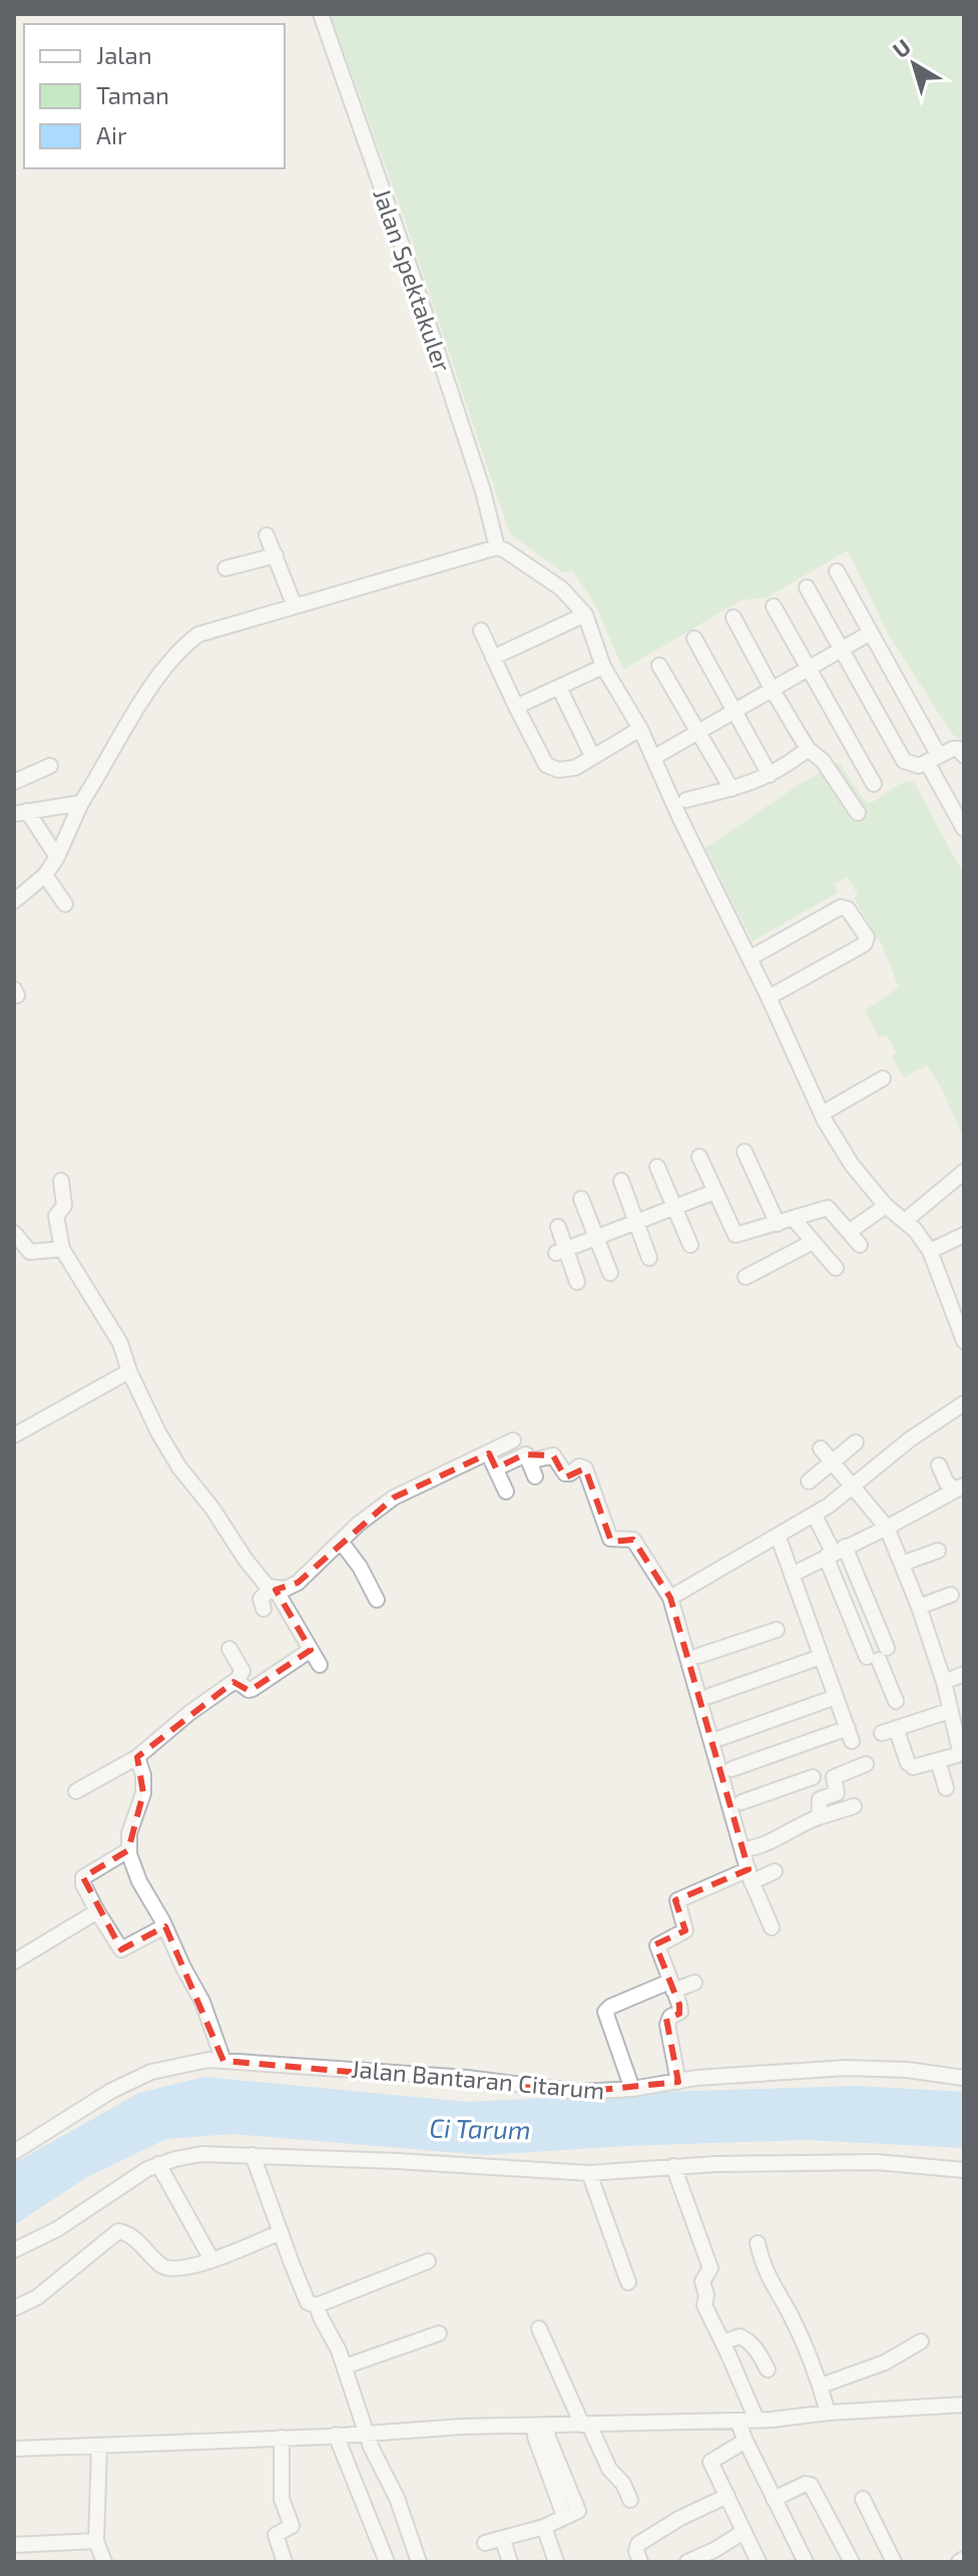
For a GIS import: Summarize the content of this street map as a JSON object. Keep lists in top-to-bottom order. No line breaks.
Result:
{"streets":{"street":["Jalan Spektakuler","Jalan Bantaran Citarum"]},"water":["Ci Tarum"],"legend":["Jalan","Taman","Air"],"north":"top left"}
